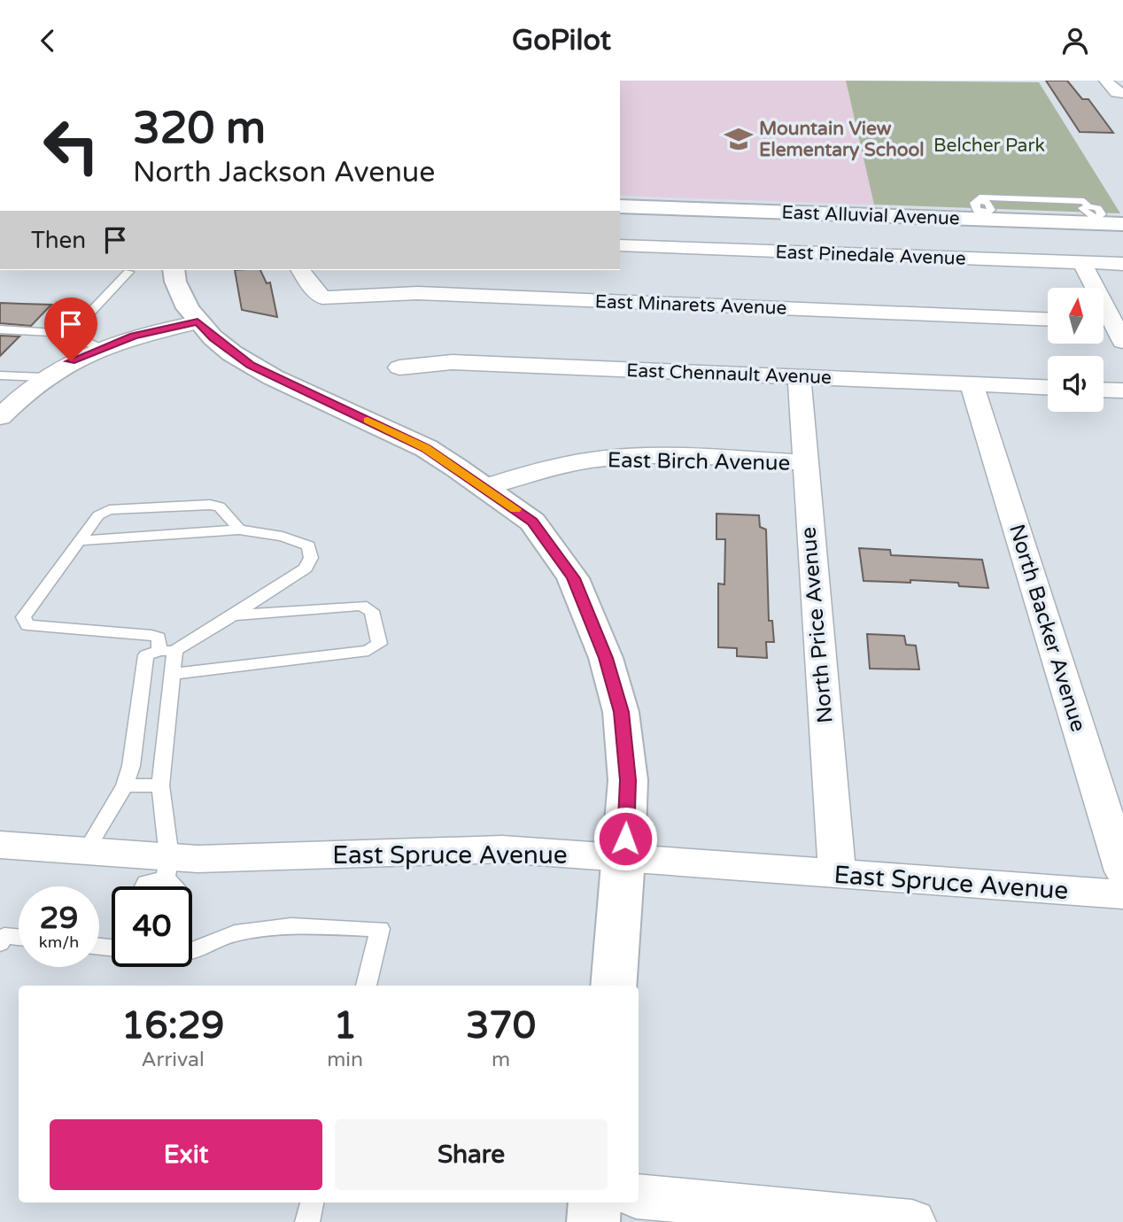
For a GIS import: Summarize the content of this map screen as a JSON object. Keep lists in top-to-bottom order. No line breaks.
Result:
{"streets":{"street":["East Alluvial Avenue","East Pinedale Avenue","East Minarets Avenue","East Chennault Avenue","East Birch Avenue","North Price Avenue","North Backer Avenue","East Spruce Avenue"]},"crossings":[["East Chennault Avenue","North Price Avenue"],["East Chennault Avenue","North Backer Avenue"],["East Birch Avenue","North Price Avenue"],["North Price Avenue","East Spruce Avenue"]],"parks":["Belcher Park"],"places":{"school or university":["Mountain View Elementary School"]},"north":"top","page":{"header":"GoPilot","turn":["320 m","North Jackson Avenue"],"then":"Then","speed":"29 km/h","limit":"40","eta":["16:29","Arrival","1","min","370","m"],"buttons":["Exit","Share"]}}
